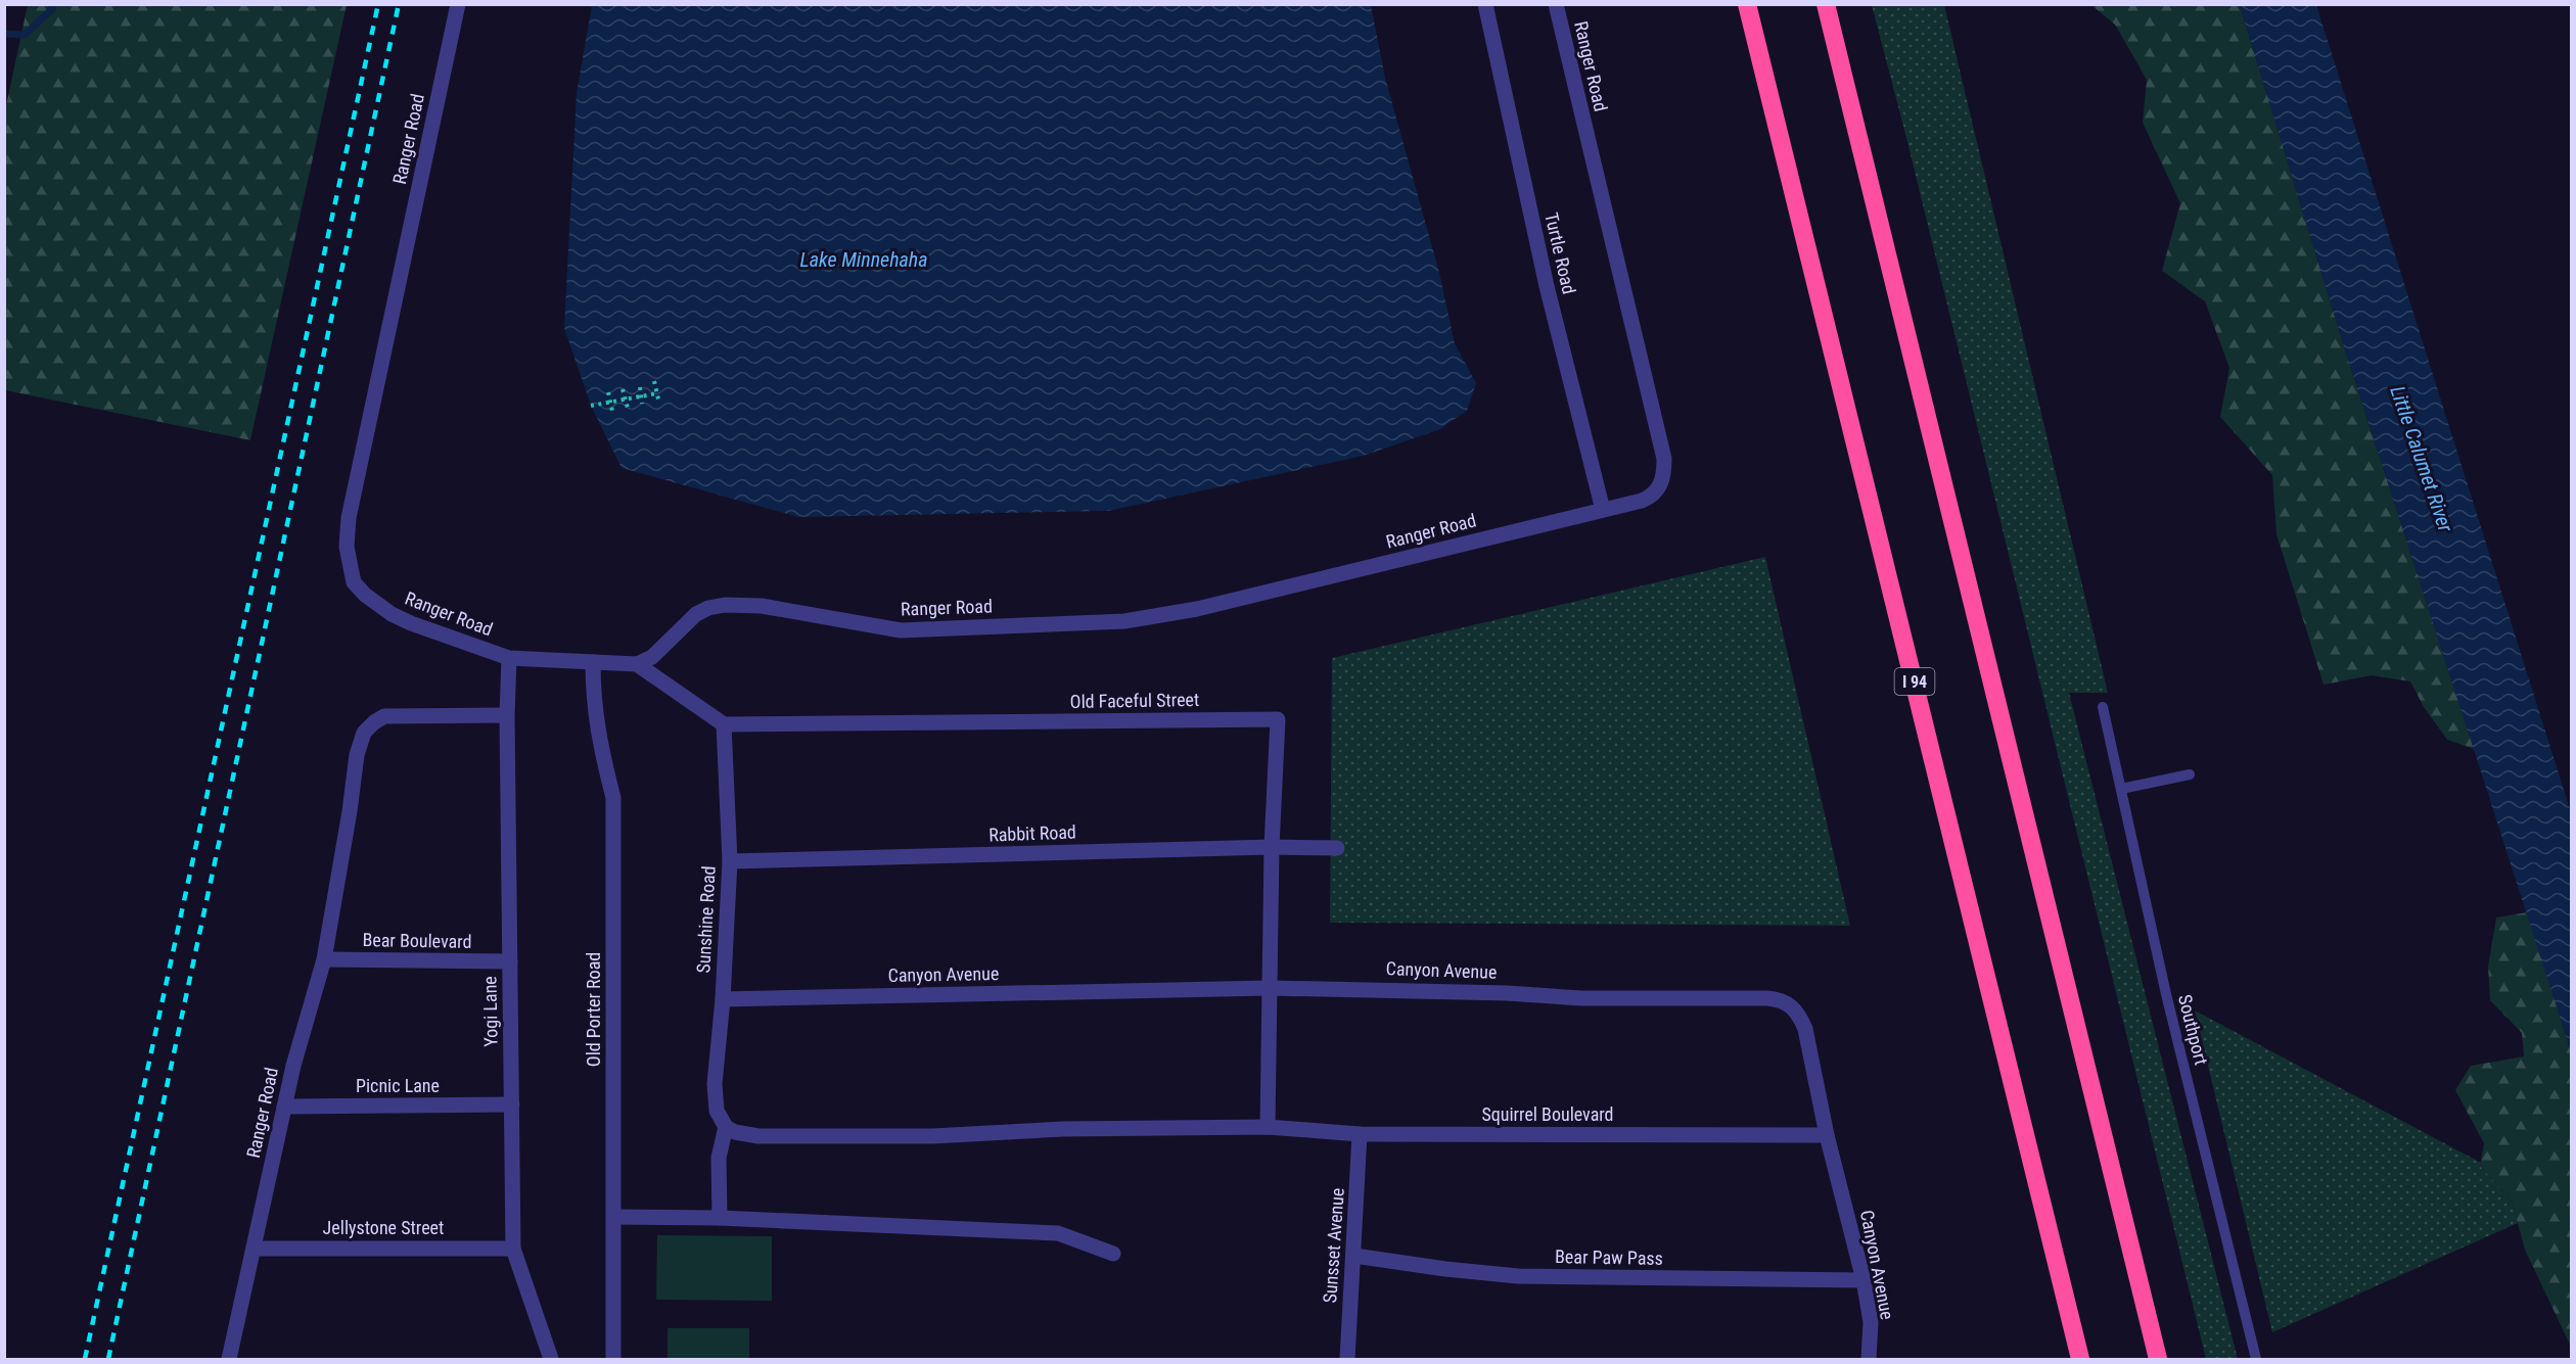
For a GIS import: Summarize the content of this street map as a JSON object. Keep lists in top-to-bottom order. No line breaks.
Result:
{"streets":{"highway":["I 94"],"street":["Ranger Road","Turtle Road","Old Faceful Street","Rabbit Road","Sunshine Road","Bear Boulevard","Canyon Avenue","Old Porter Road","Yogi Lane","Picnic Lane","Squirrel Boulevard","Jellystone Street","Sunsset Avenue","Bear Paw Pass"],"lane":["Southport"]},"crossings":[["Ranger Road","Turtle Road"],["Ranger Road","Bear Boulevard"],["Ranger Road","Old Porter Road"],["Ranger Road","Yogi Lane"],["Ranger Road","Picnic Lane"],["Ranger Road","Jellystone Street"],["Old Faceful Street","Rabbit Road"],["Old Faceful Street","Sunshine Road"],["Old Faceful Street","Canyon Avenue"],["Old Faceful Street","Squirrel Boulevard"],["Rabbit Road","Sunshine Road"],["Sunshine Road","Canyon Avenue"],["Bear Boulevard","Yogi Lane"],["Canyon Avenue","Squirrel Boulevard"],["Canyon Avenue","Bear Paw Pass"],["Yogi Lane","Picnic Lane"],["Yogi Lane","Jellystone Street"],["Squirrel Boulevard","Sunsset Avenue"],["Sunsset Avenue","Bear Paw Pass"]],"water":["Lake Minnehaha","Little Calumet River"]}
